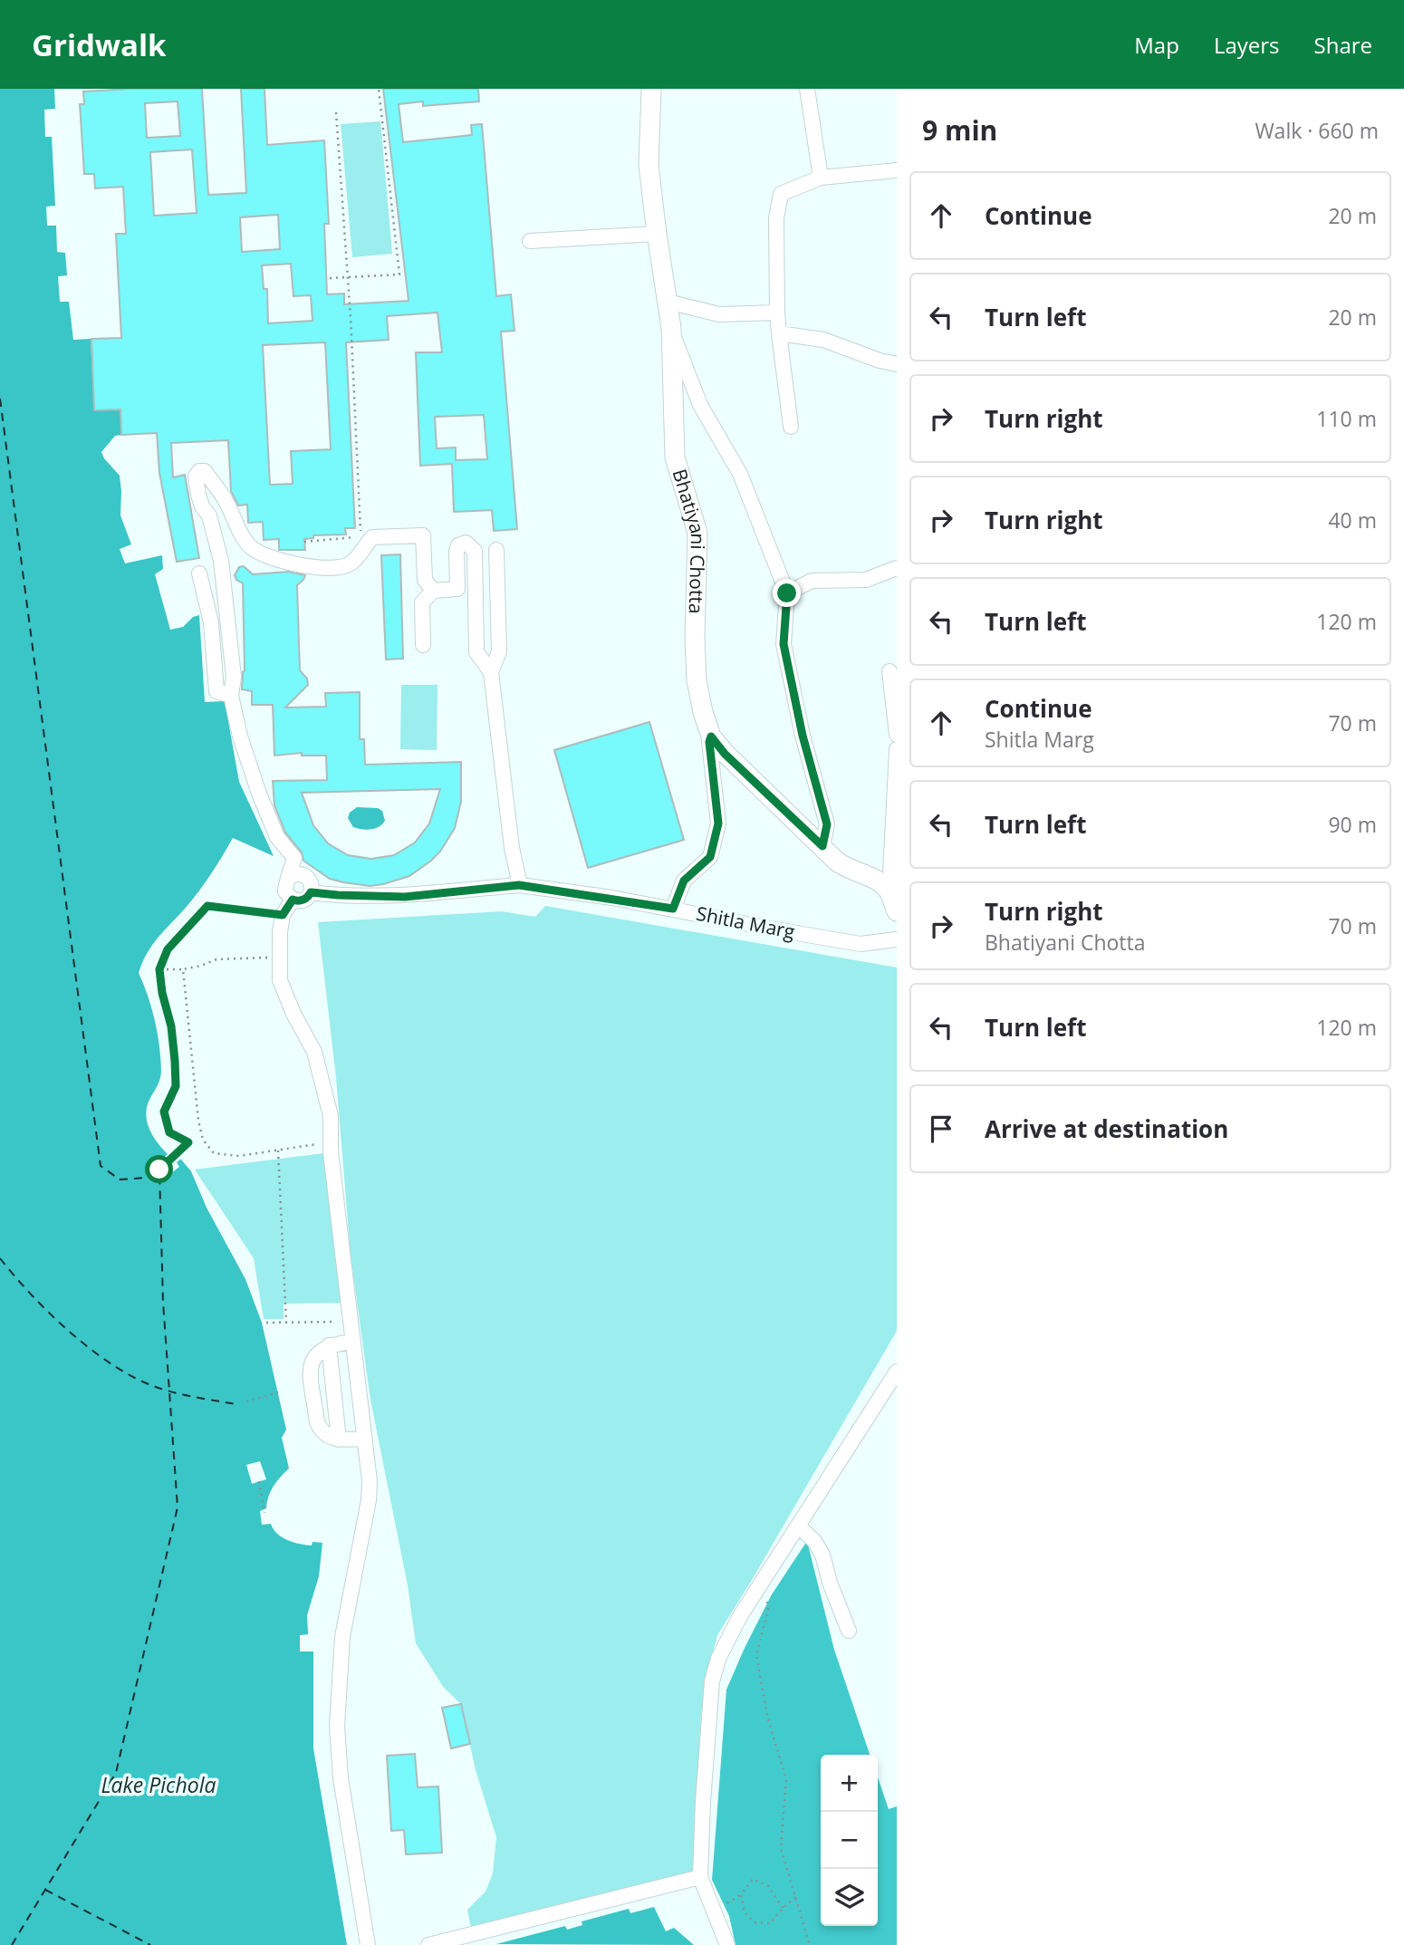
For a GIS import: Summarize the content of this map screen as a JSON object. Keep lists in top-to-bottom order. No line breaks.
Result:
{"streets":{"main road":["Bhatiyani Chotta"],"street":["Shitla Marg"]},"water":["Lake Pichola"],"page":{"header":"Gridwalk","nav":["Map","Layers","Share"],"heading":["9 min","Walk · 660 m"],"list":[["Continue","20 m"],["Turn left","20 m"],["Turn right","110 m"],["Turn right","40 m"],["Turn left","120 m"],["Continue","Shitla Marg","70 m"],["Turn left","90 m"],["Turn right","Bhatiyani Chotta","70 m"],["Turn left","120 m"],"Arrive at destination"],"map_buttons":["+","−"]}}
